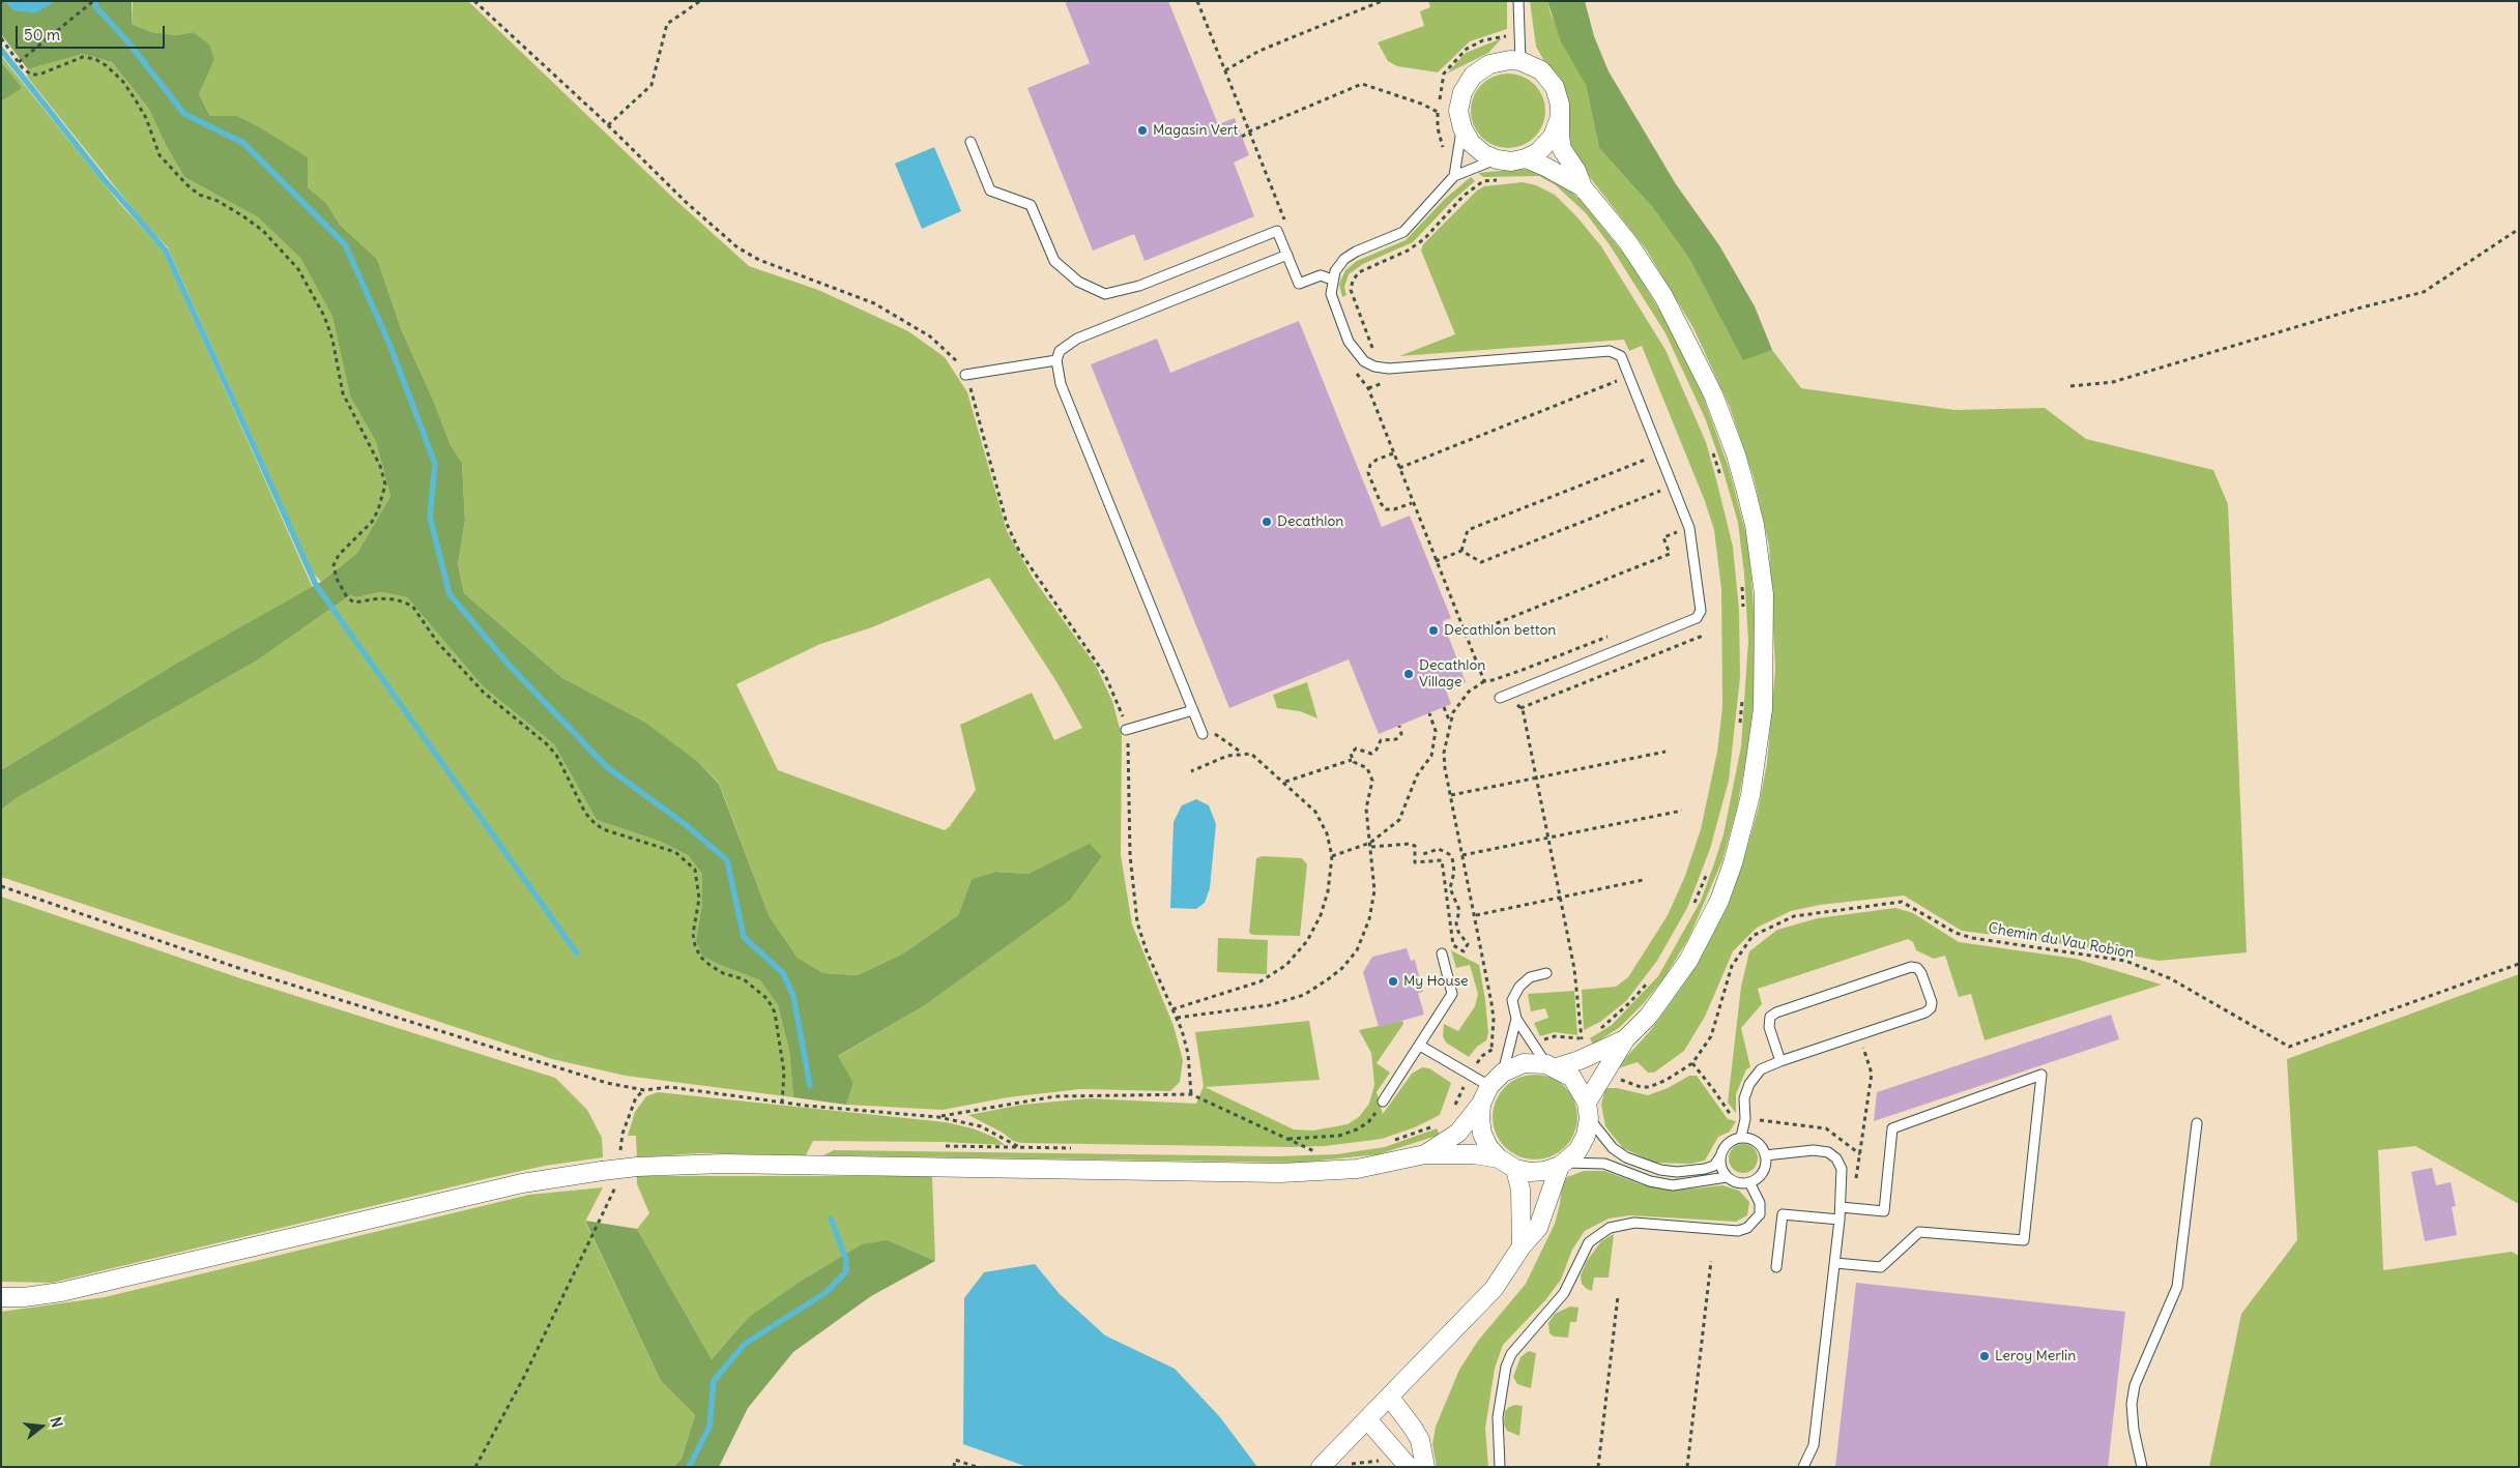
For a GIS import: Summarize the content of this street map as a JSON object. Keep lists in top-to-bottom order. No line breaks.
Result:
{"streets":{"path":["Chemin du Vau Robion"]},"places":["Magasin Vert","Decathlon","Decathlon betton","Decathlon Village","My House","Leroy Merlin"],"scale_bar":"50 m","north":"right"}
